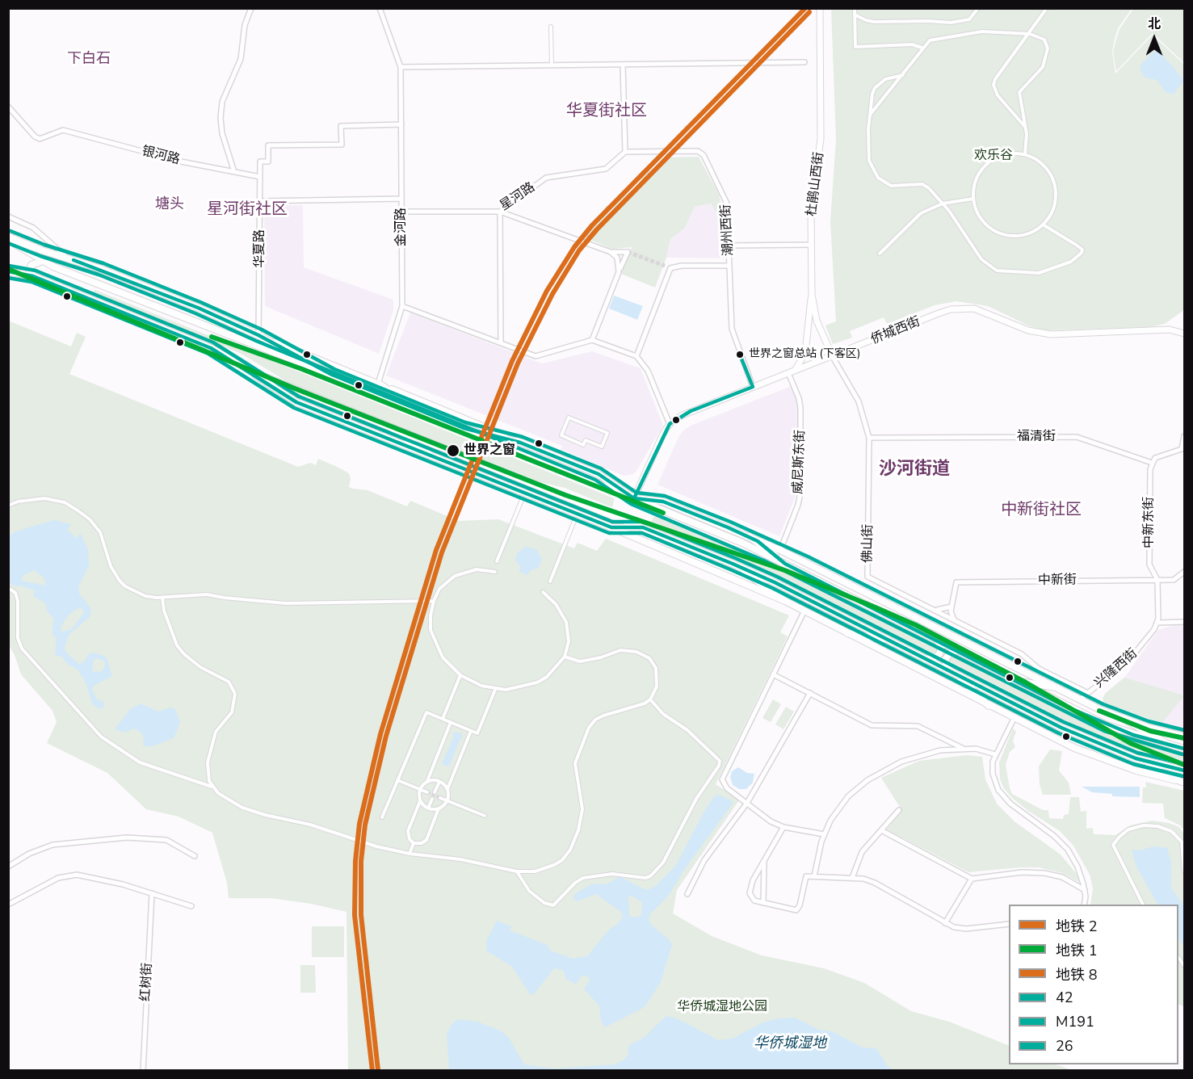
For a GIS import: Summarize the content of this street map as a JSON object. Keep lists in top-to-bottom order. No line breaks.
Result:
{"streets":{"street":["银河路","杜鹃山西街","星河路","金河路","潮州西街","华夏路","侨城西街","福清街","威尼斯东街","中新东街","佛山街","中新街","兴隆西街","红树街"]},"crossings":[["银河路","华夏路"],["杜鹃山西街","侨城西街"],["杜鹃山西街","佛山街"],["星河路","金河路"],["星河路","潮州西街"],["金河路","华夏路"],["潮州西街","侨城西街"],["侨城西街","威尼斯东街"],["侨城西街","佛山街"],["福清街","中新东街"],["福清街","佛山街"],["中新东街","中新街"],["佛山街","兴隆西街"]],"districts":["下白石","华夏街社区","塘头","星河街社区","沙河街道","中新街社区"],"water":["华侨城湿地"],"parks":["欢乐谷","华侨城湿地公园"],"places":["世界之窗总站 (下客区)","世界之窗"],"lines":["metro line 2","metro line 8","transit line 26","transit line M191","transit line 42","metro line 1"],"legend":["地铁 2","地铁 1","地铁 8","42","M191","26"],"north":"top"}
